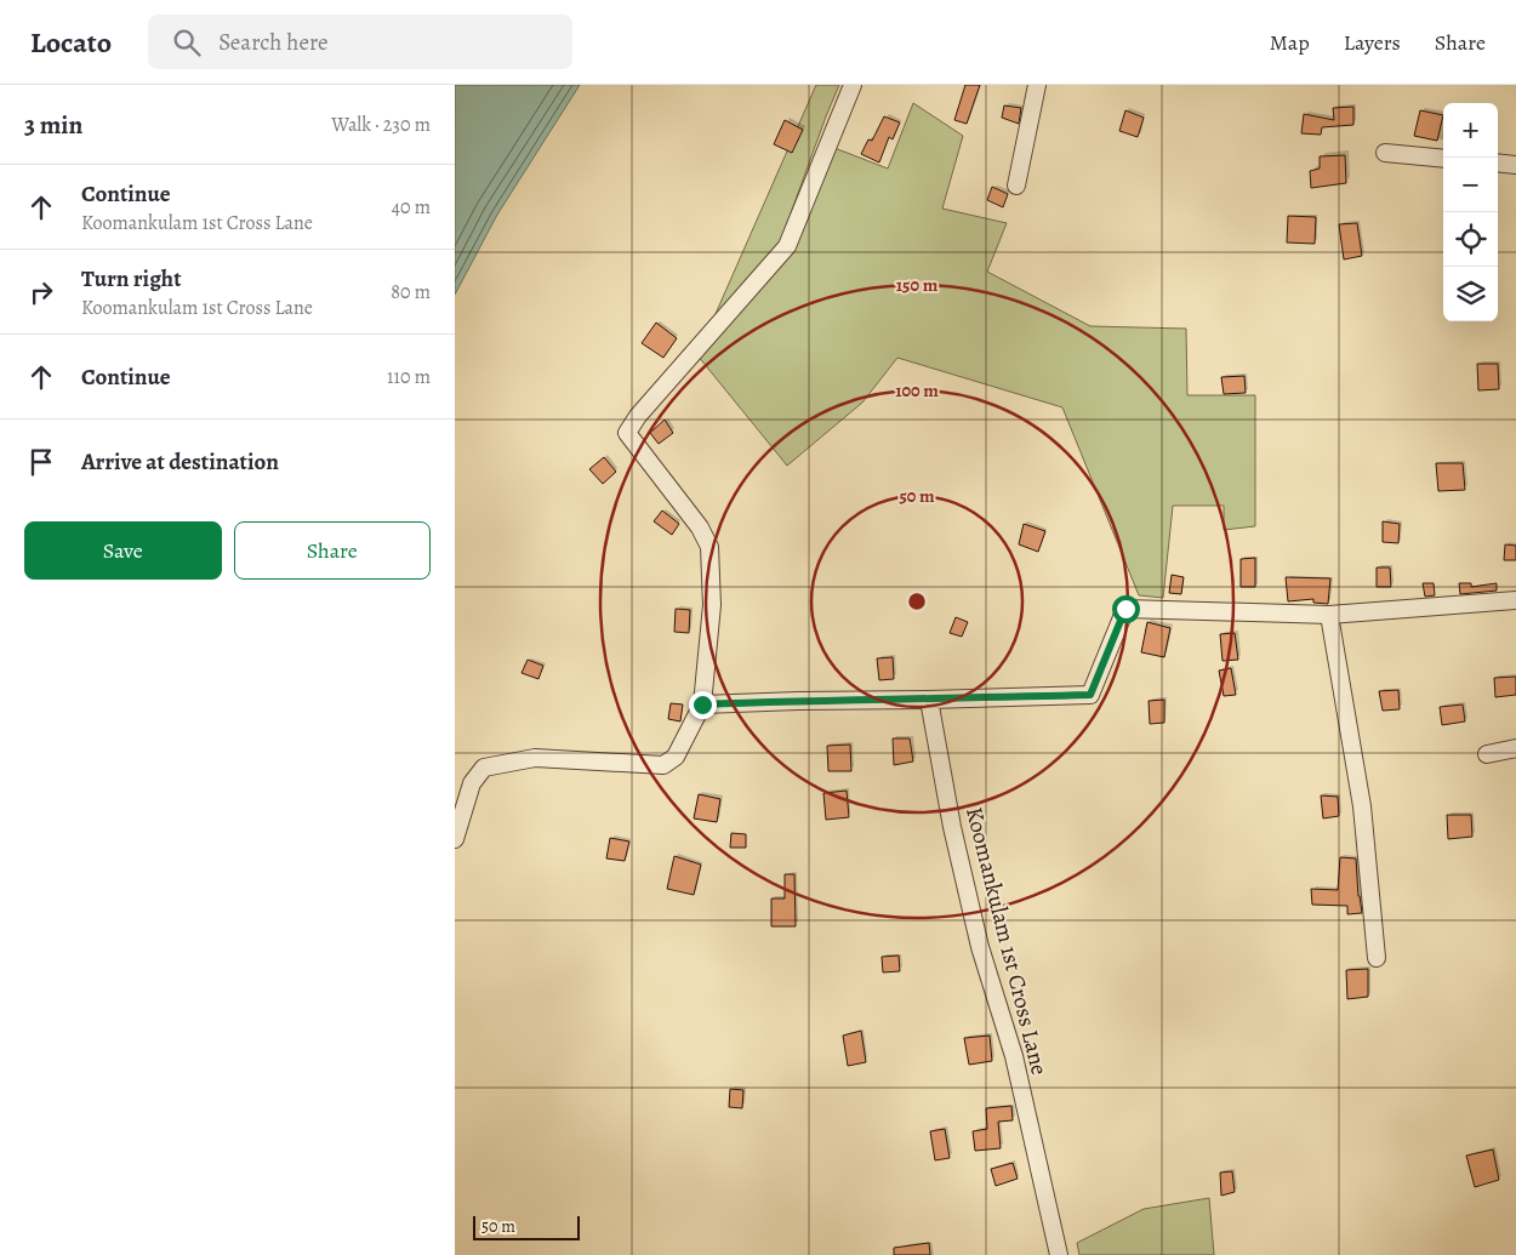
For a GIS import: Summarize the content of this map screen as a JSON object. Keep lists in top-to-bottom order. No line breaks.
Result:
{"streets":{"street":["Koomankulam 1st Cross Lane"]},"scale_bar":"50 m","page":{"header":"Locato","search":"Search here","nav":["Map","Layers","Share"],"heading":["3 min","Walk · 230 m"],"map_buttons":["+","−"],"list":[["Continue","Koomankulam 1st Cross Lane","40 m"],["Turn right","Koomankulam 1st Cross Lane","80 m"],["Continue","110 m"],"Arrive at destination"],"buttons":["Save","Share"],"scale":"50 m"},"rings":["150 m","100 m","50 m"]}
